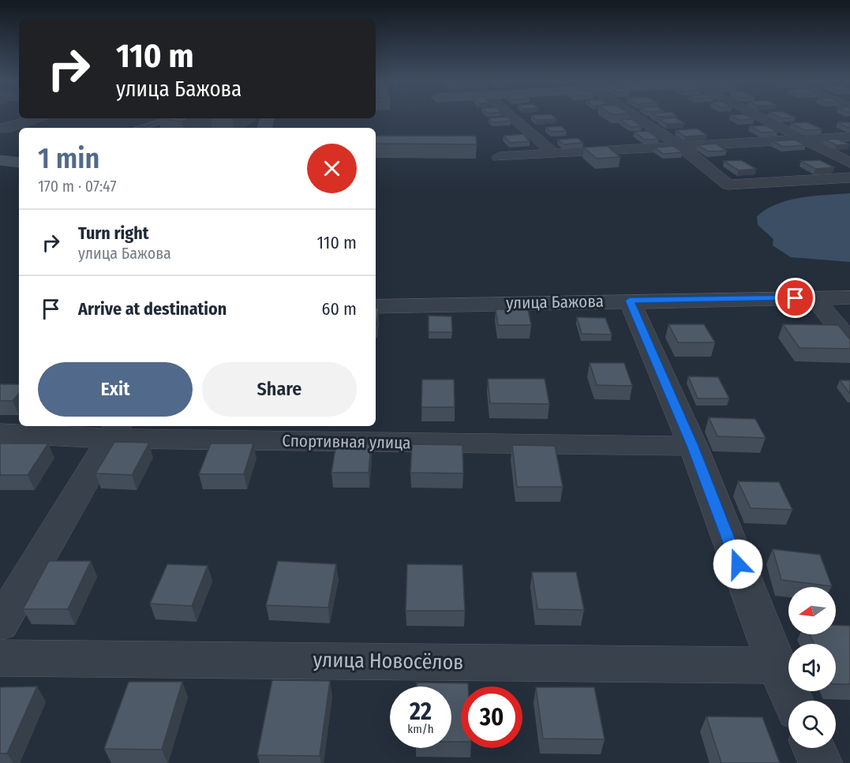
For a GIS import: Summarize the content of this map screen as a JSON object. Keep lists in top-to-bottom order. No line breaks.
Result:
{"streets":{"street":["улица Бажова","Спортивная улица","улица Новосёлов"]},"north":"left","page":{"turn":["110 m","улица Бажова"],"heading":["1 min","170 m · 07:47"],"list":[{"name":"Turn right","note":"улица Бажова","value":"110 m"},{"name":"Arrive at destination","value":"60 m"}],"buttons":["Exit","Share"],"speed":"22 km/h","limit":"30"}}
